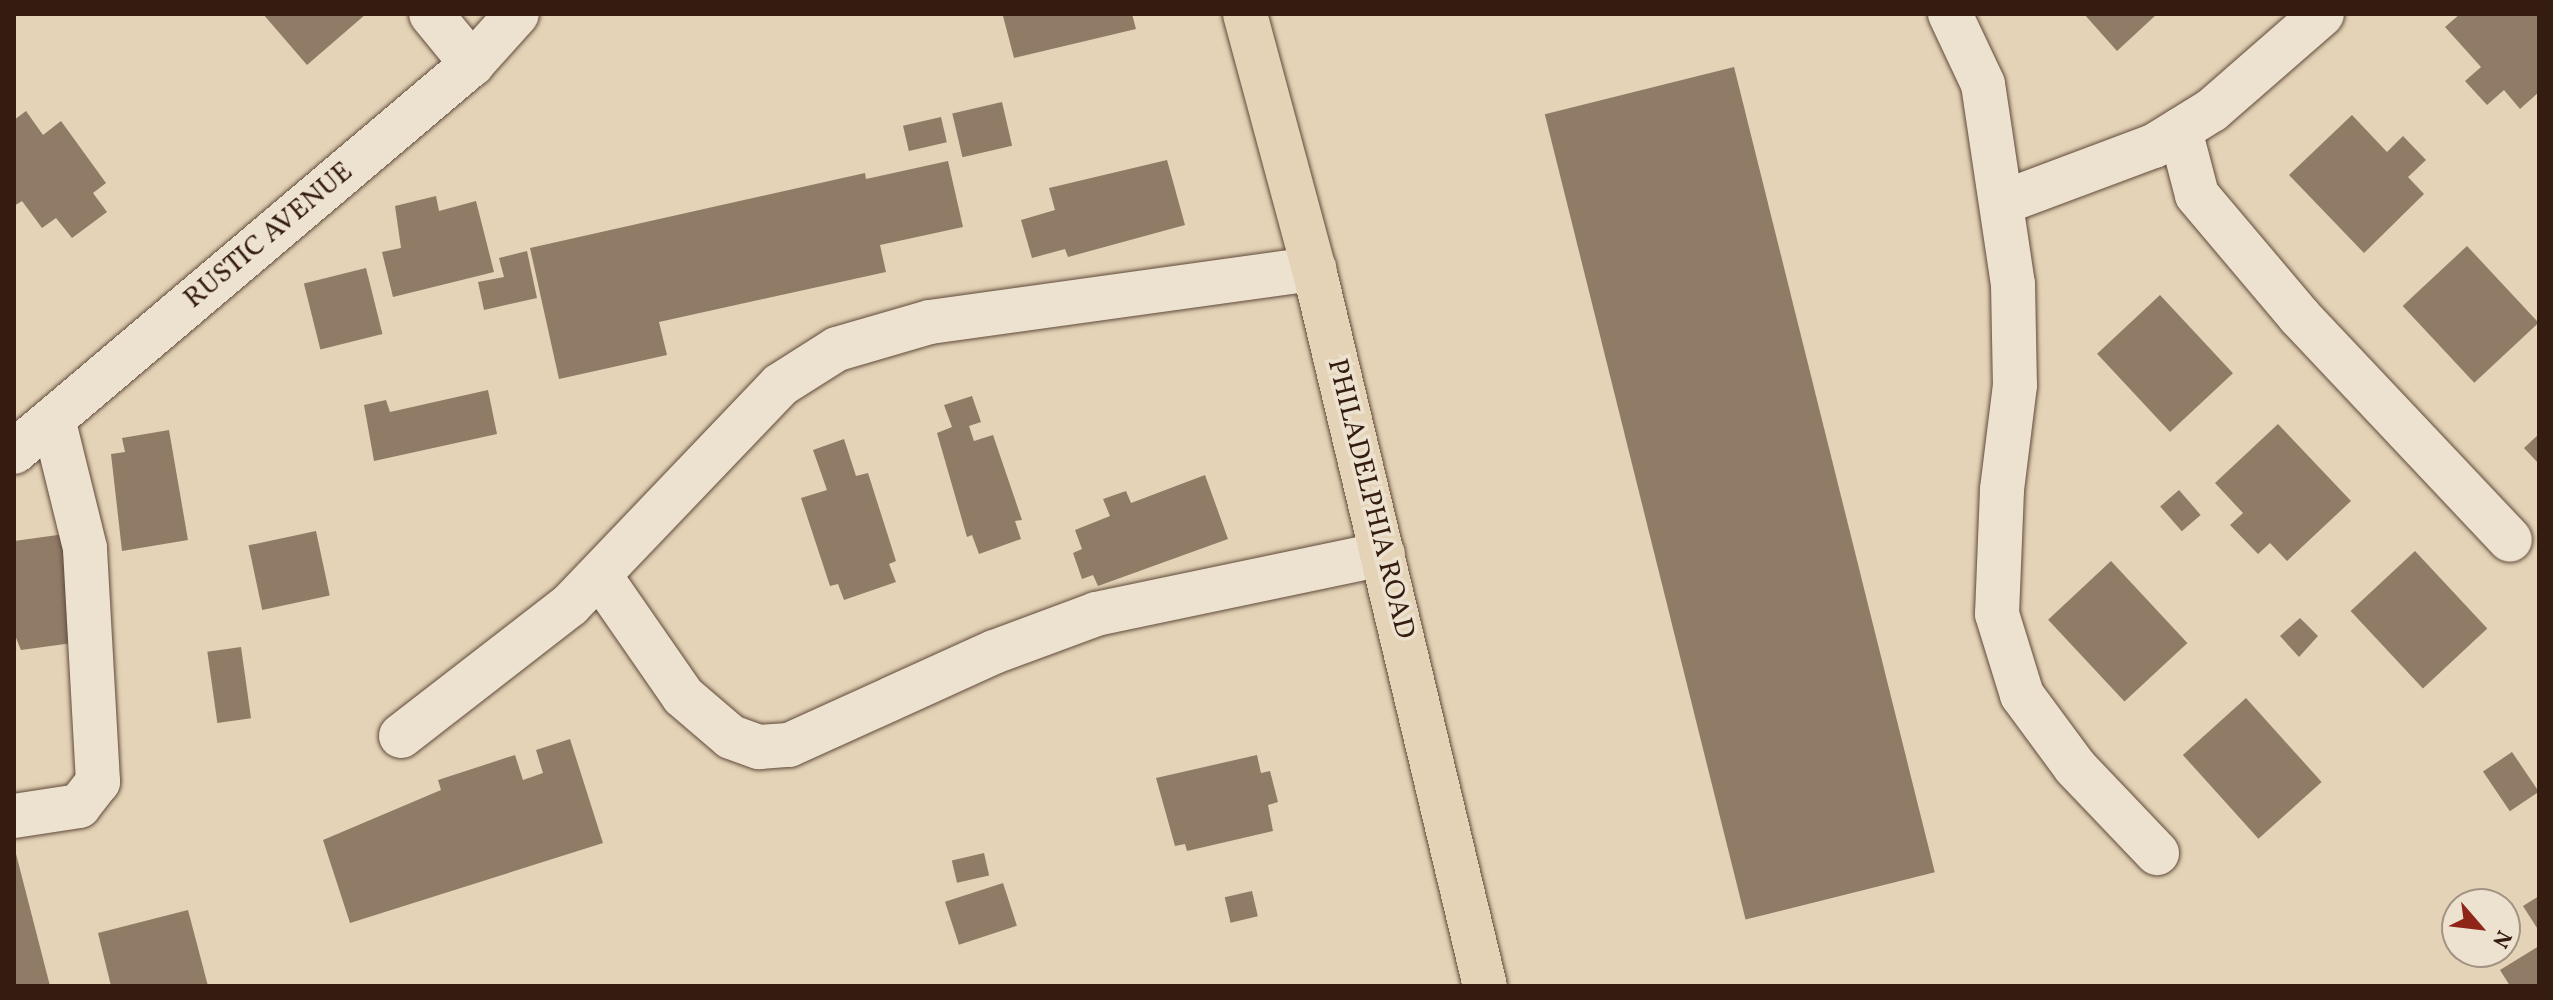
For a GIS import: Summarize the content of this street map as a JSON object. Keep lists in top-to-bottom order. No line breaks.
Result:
{"streets":{"main road":["PHILADELPHIA ROAD"],"street":["RUSTIC AVENUE"]},"north":"bottom right"}
